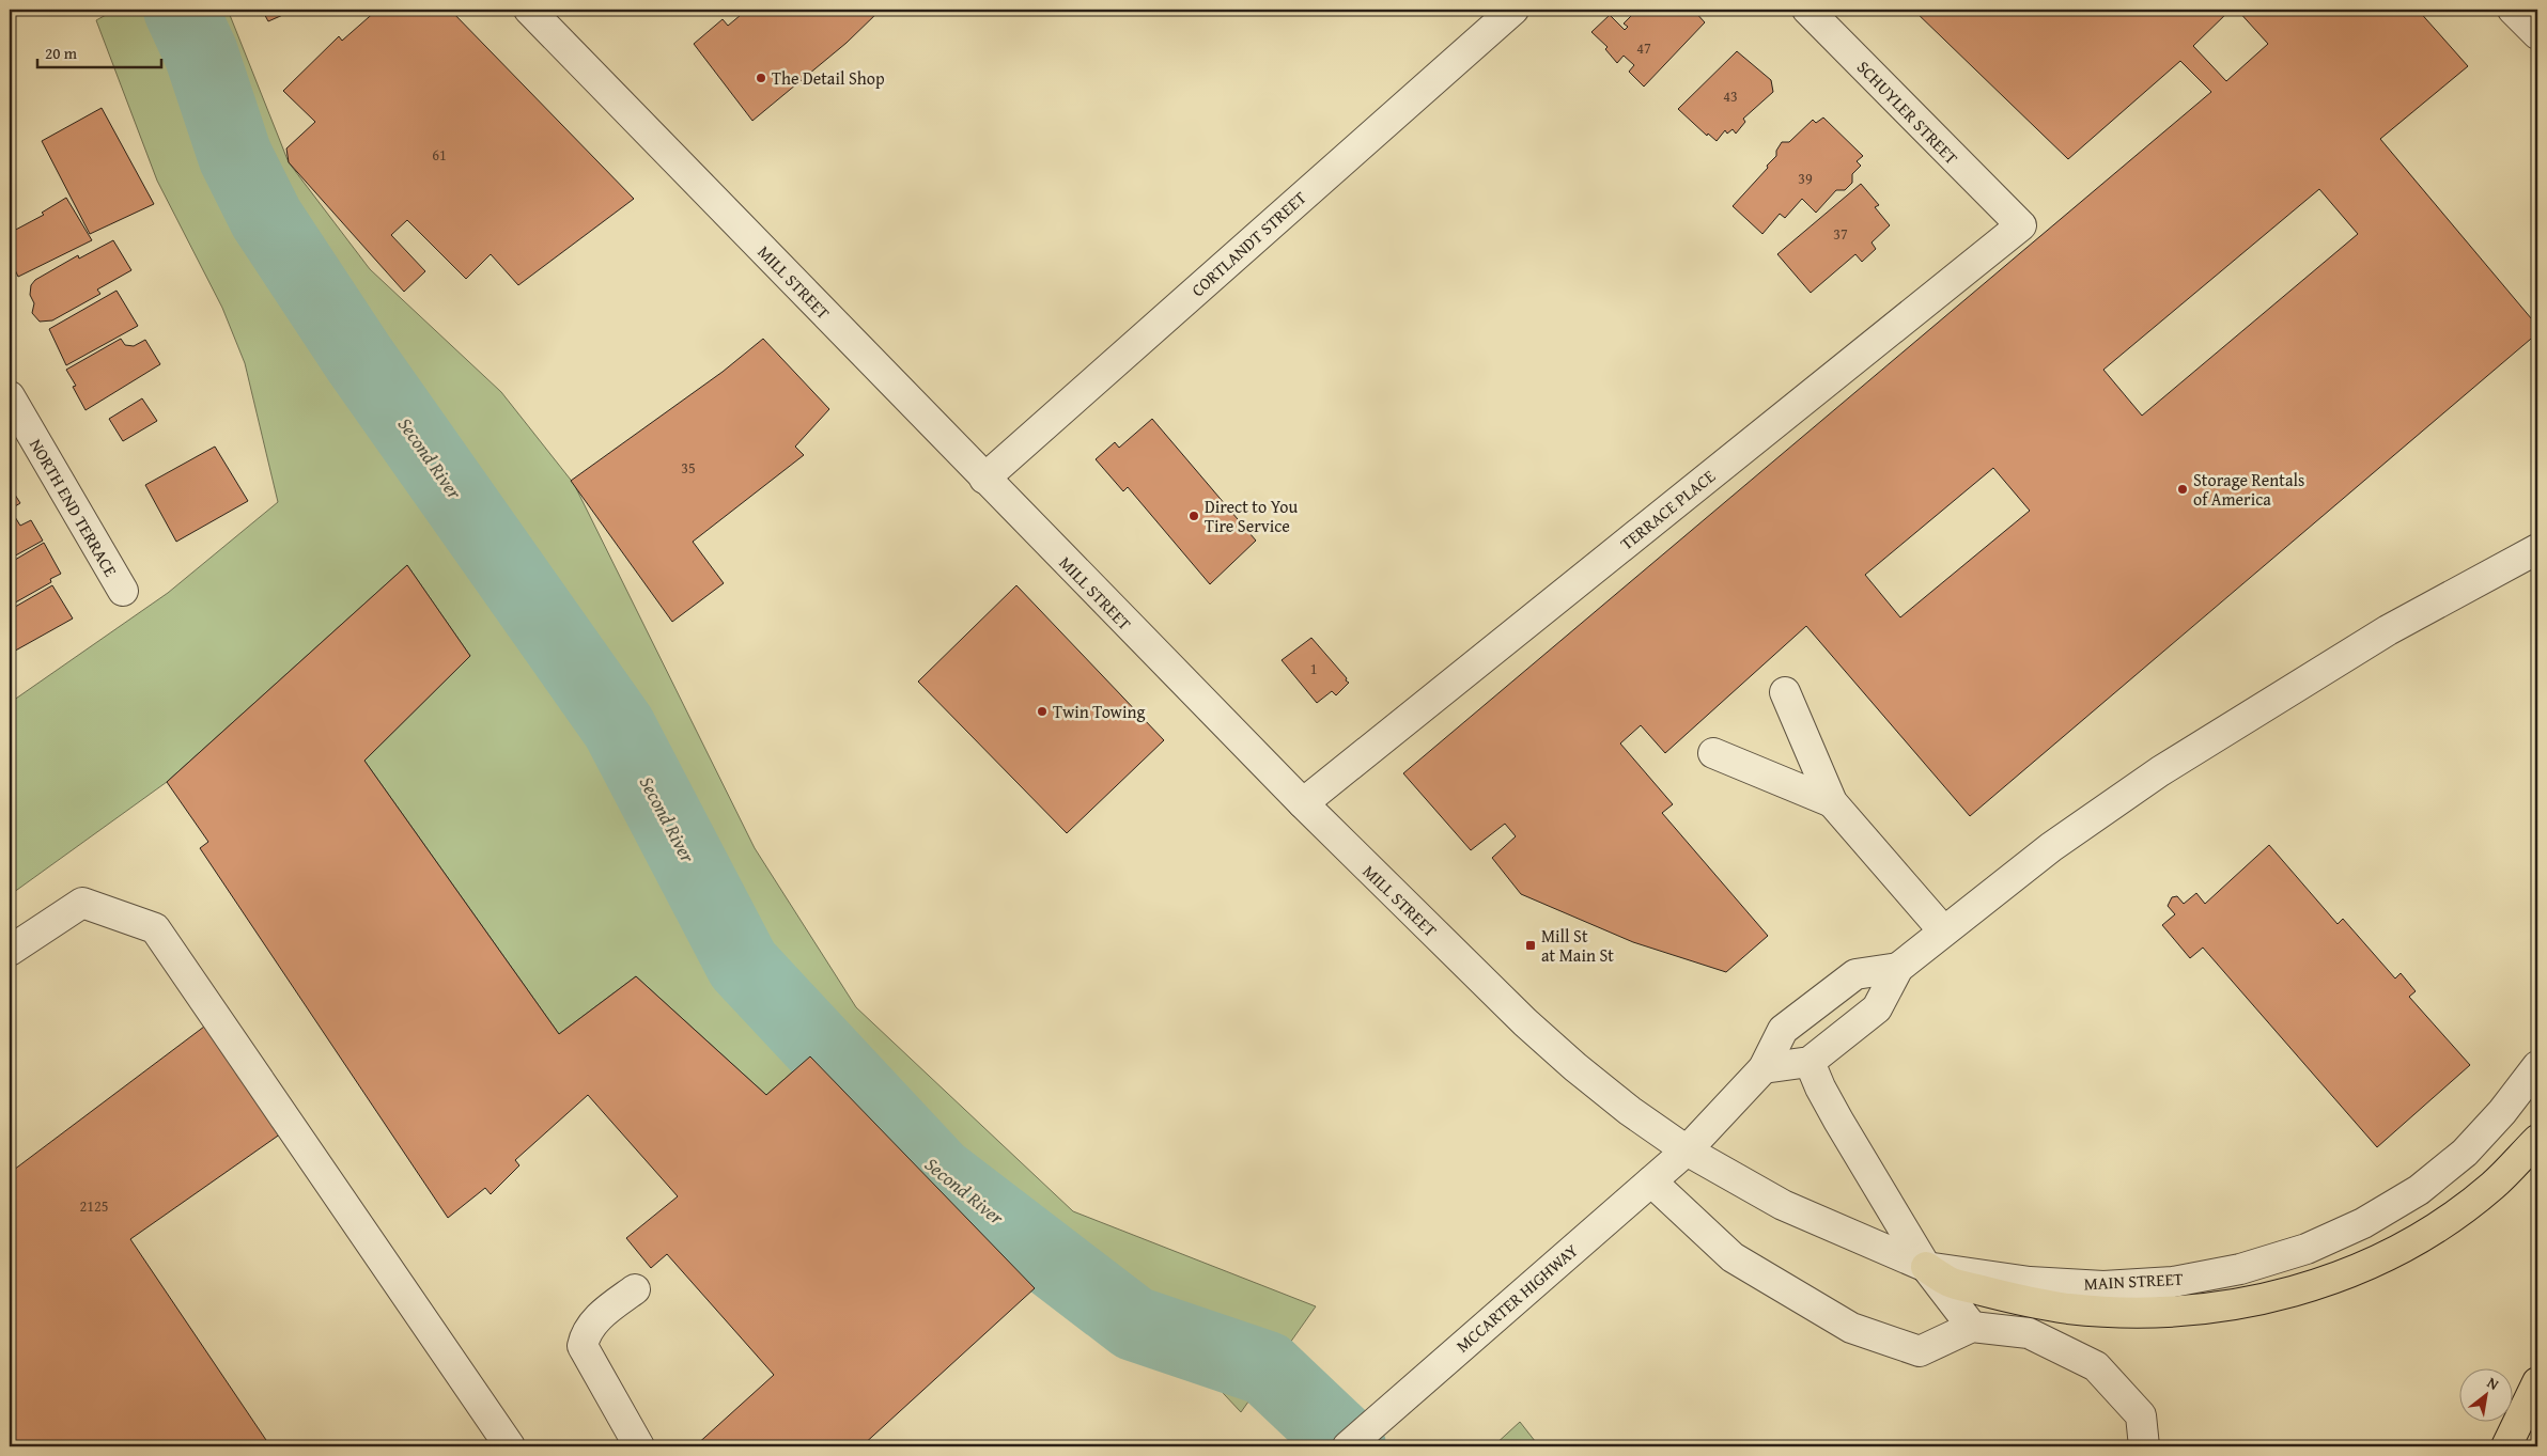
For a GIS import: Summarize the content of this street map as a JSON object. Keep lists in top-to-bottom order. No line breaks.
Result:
{"streets":{"street":["SCHUYLER STREET","CORTLANDT STREET","MILL STREET","NORTH END TERRACE","TERRACE PLACE","MAIN STREET","MCCARTER HIGHWAY"]},"crossings":[["SCHUYLER STREET","TERRACE PLACE"],["CORTLANDT STREET","MILL STREET"],["MILL STREET","TERRACE PLACE"],["MILL STREET","MAIN STREET"],["MILL STREET","MCCARTER HIGHWAY"],["MAIN STREET","MCCARTER HIGHWAY"]],"water":["Second River"],"places":{"other":["The Detail Shop","Storage Rentals of America","Direct to You Tire Service","Twin Towing"],"transit":["Mill St at Main St"]},"house_numbers":["47","43","61","39","37","35","1","2125"],"scale_bar":"20 m","north":"top right"}
